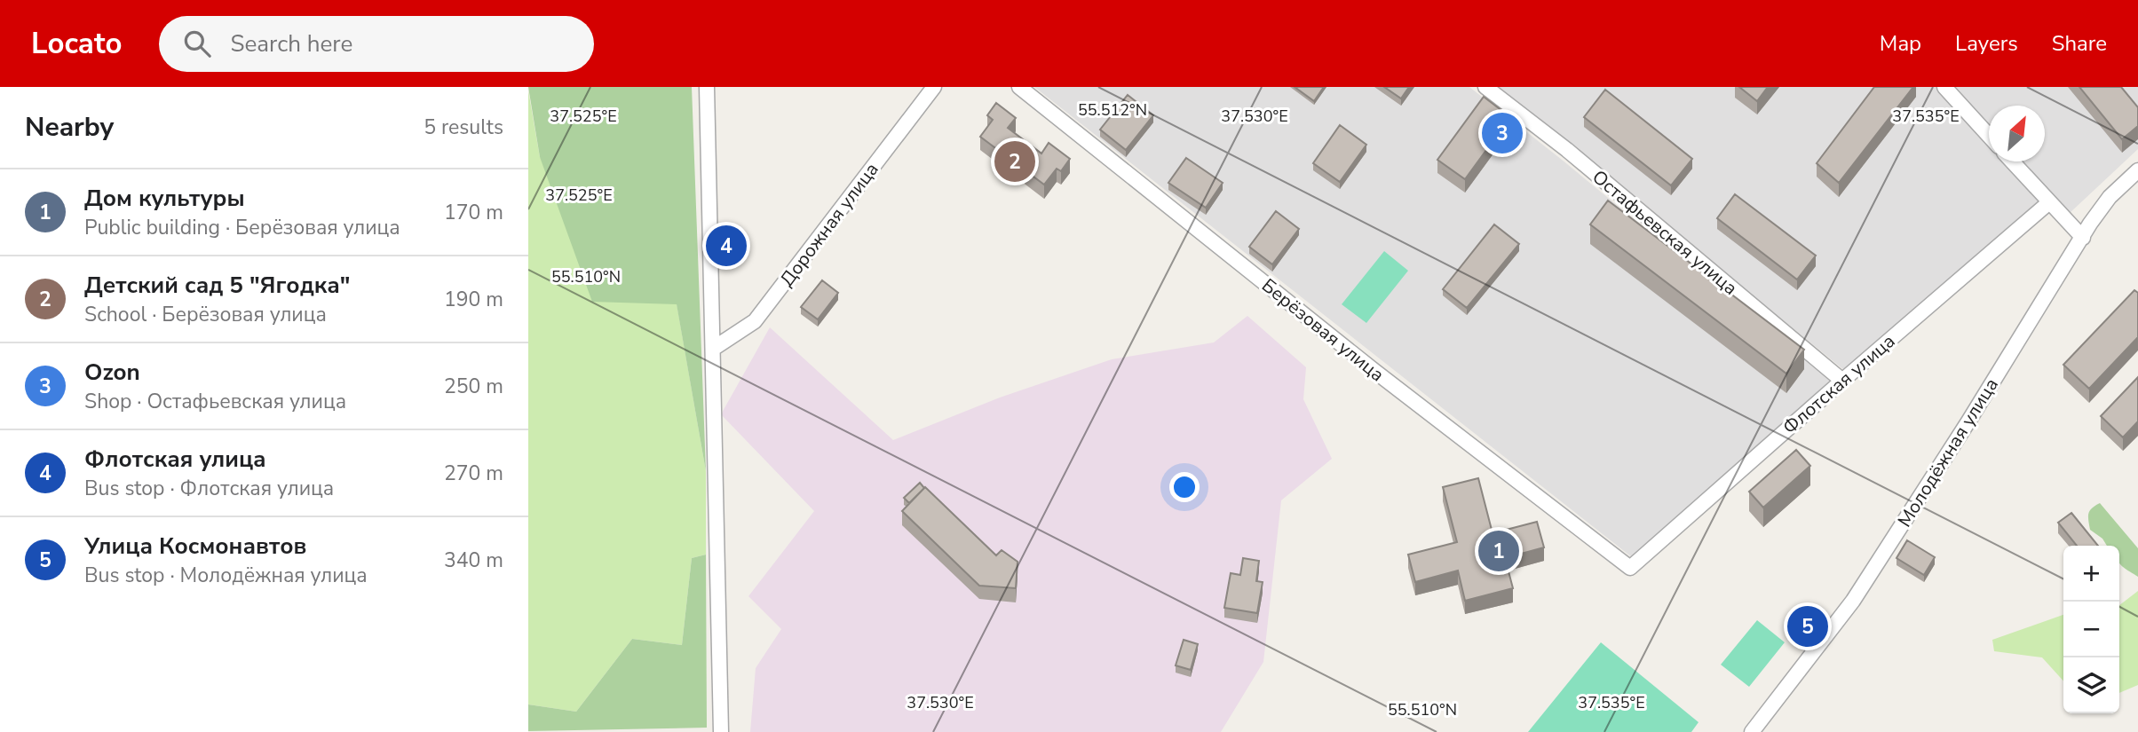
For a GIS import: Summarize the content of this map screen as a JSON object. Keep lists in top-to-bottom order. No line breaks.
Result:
{"streets":{"street":["Дорожная улица","Остафьевская улица","Берёзовая улица","Флотская улица","Молодёжная улица"]},"crossings":[["Остафьевская улица","Флотская улица"],["Берёзовая улица","Флотская улица"]],"north":"top right","page":{"header":"Locato","search":"Search here","nav":["Map","Layers","Share"],"heading":["Nearby","5 results"],"pins":["3","2","4","1","5"],"list":[{"mark":"1","name":"Дом культуры","note":"Public building · Берёзовая улица","value":"170 m"},{"mark":"2","name":"Детский сад 5 \"Ягодка\"","note":"School · Берёзовая улица","value":"190 m"},{"mark":"3","name":"Ozon","note":"Shop · Остафьевская улица","value":"250 m"},{"mark":"4","name":"Флотская улица","note":"Bus stop · Флотская улица","value":"270 m"},{"mark":"5","name":"Улица Космонавтов","note":"Bus stop · Молодёжная улица","value":"340 m"}],"map_buttons":["+","−"]},"coordinates":["55.512°N","37.525°E","37.530°E","37.535°E","55.510°N"]}
